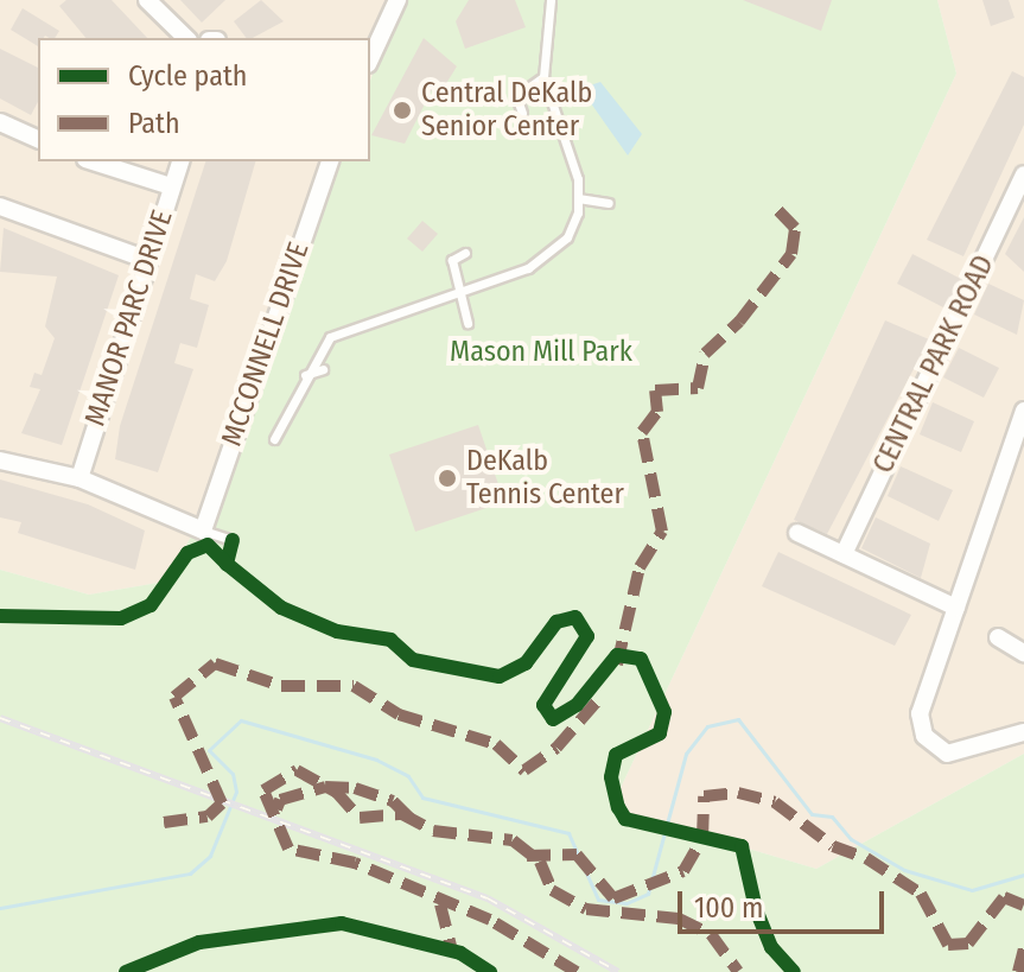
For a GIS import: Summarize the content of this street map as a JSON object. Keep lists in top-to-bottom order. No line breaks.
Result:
{"streets":{"street":["MANOR PARC DRIVE","MCCONNELL DRIVE","CENTRAL PARK ROAD"]},"parks":["Mason Mill Park"],"places":["Central DeKalb Senior Center","DeKalb Tennis Center"],"legend":["Cycle path","Path"],"scale_bar":"100 m"}
